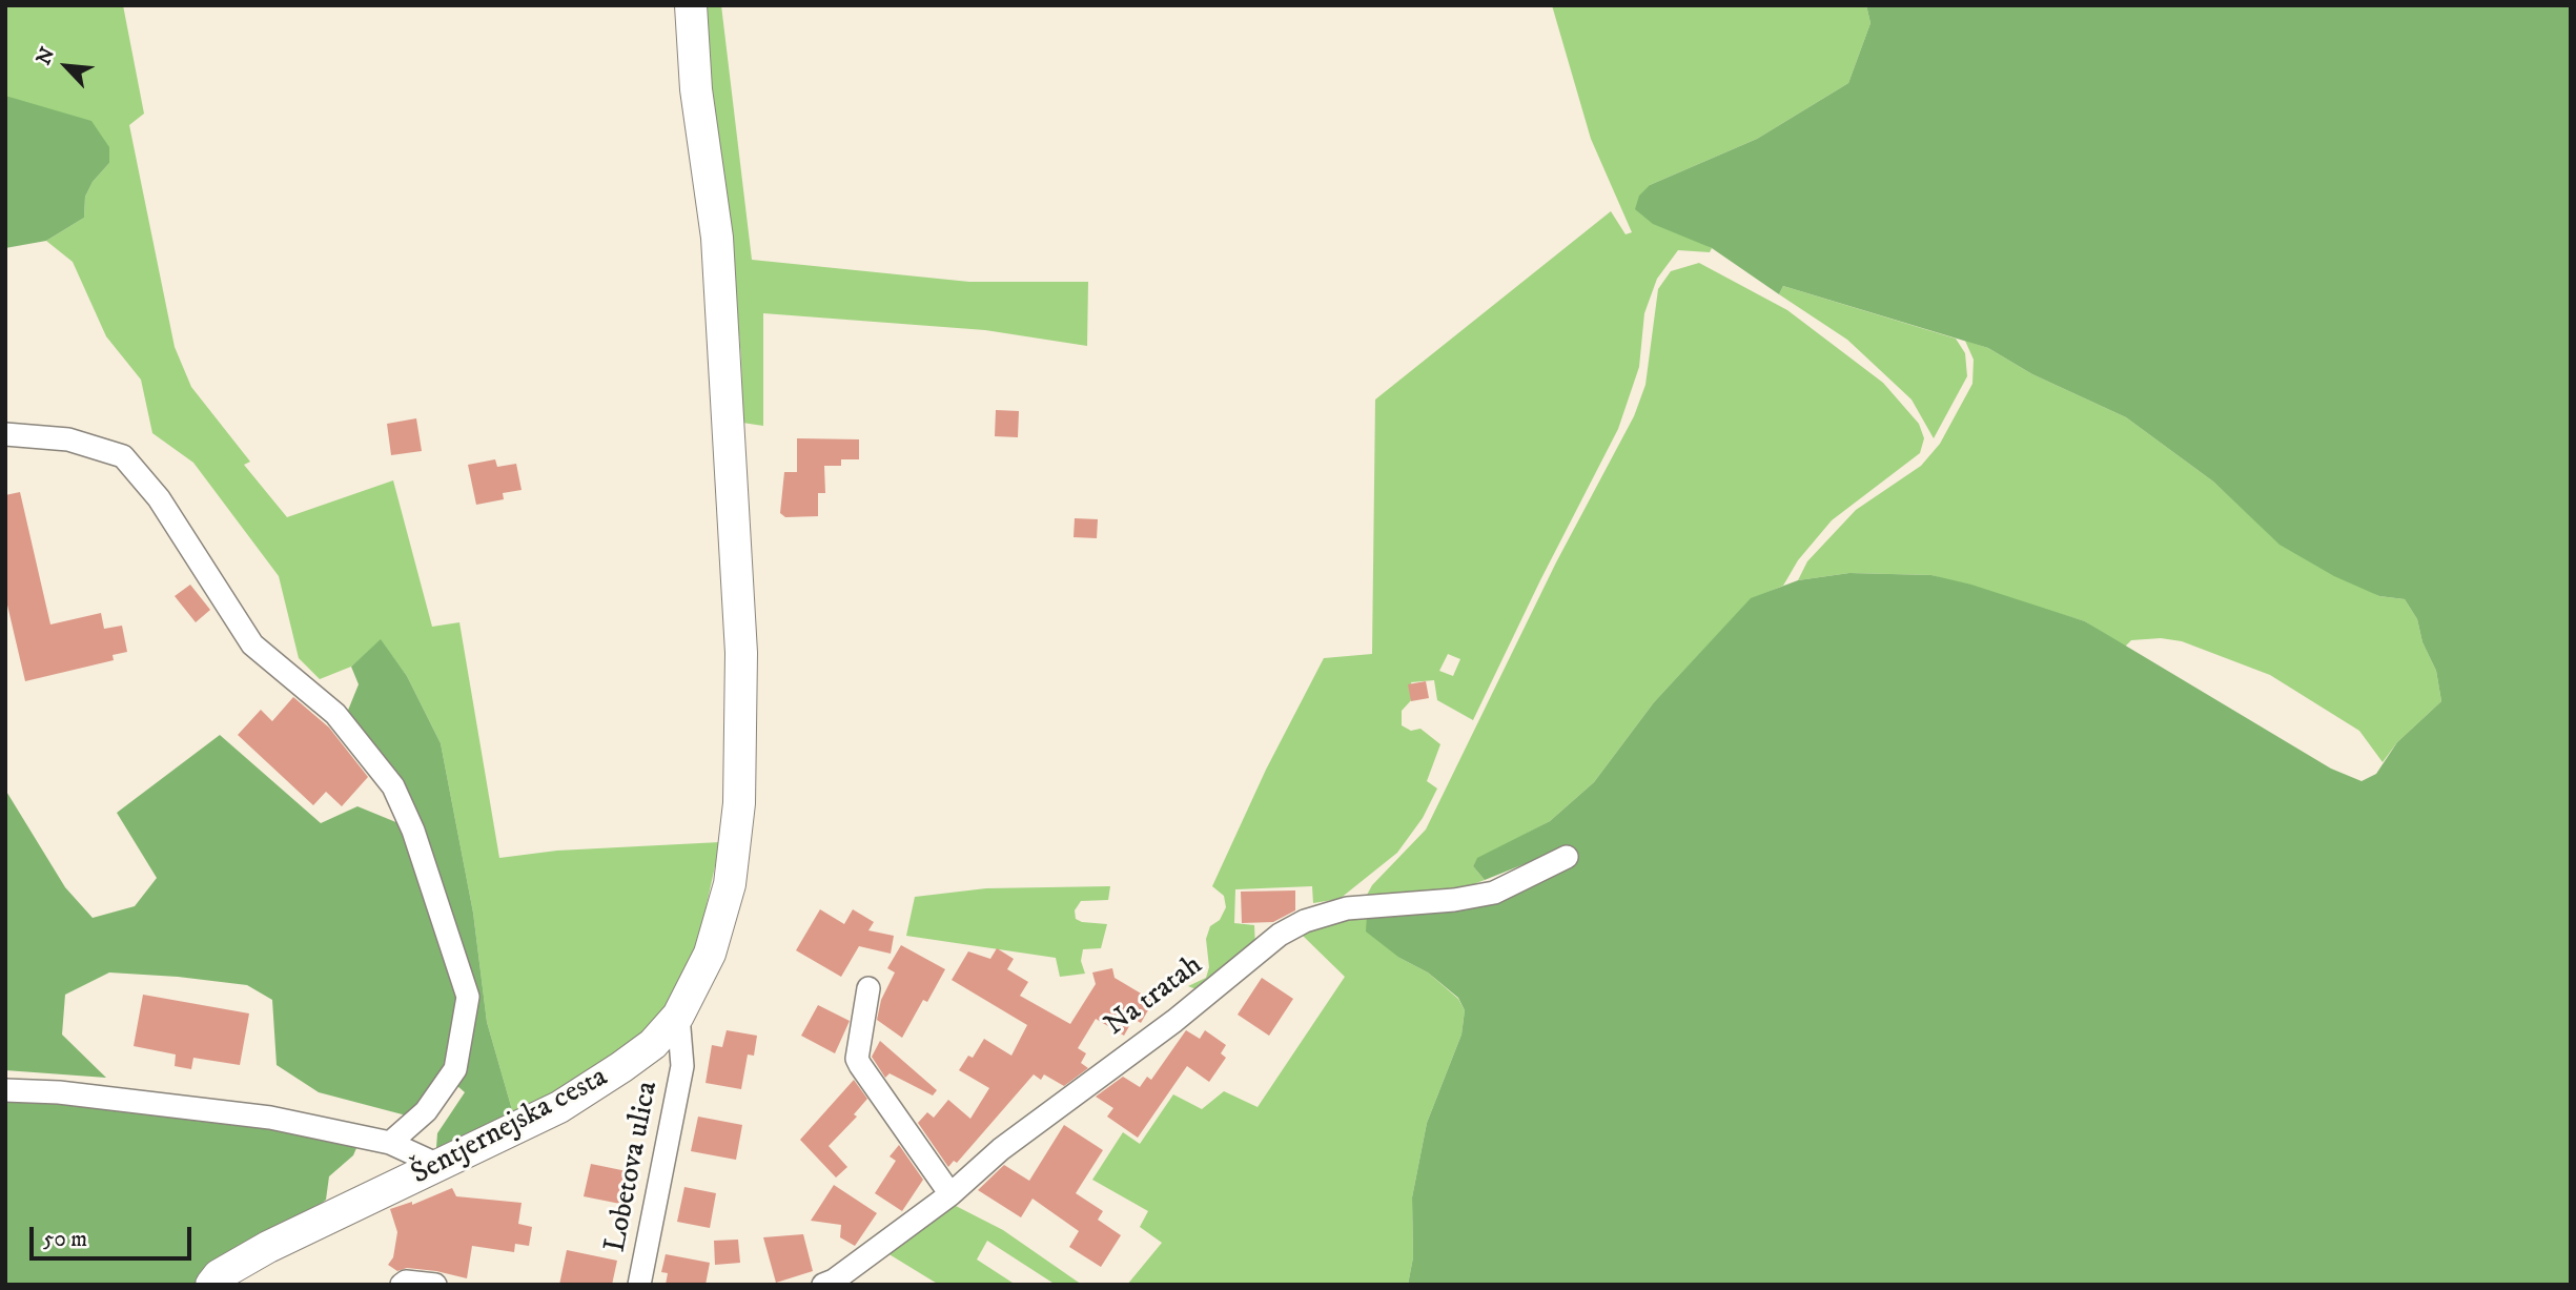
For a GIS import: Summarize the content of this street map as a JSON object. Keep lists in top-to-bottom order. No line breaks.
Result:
{"streets":{"main road":["Šentjernejska cesta"],"street":["Na tratah","Lobetova ulica"]},"crossings":[["Šentjernejska cesta","Lobetova ulica"]],"scale_bar":"50 m","north":"top left"}
